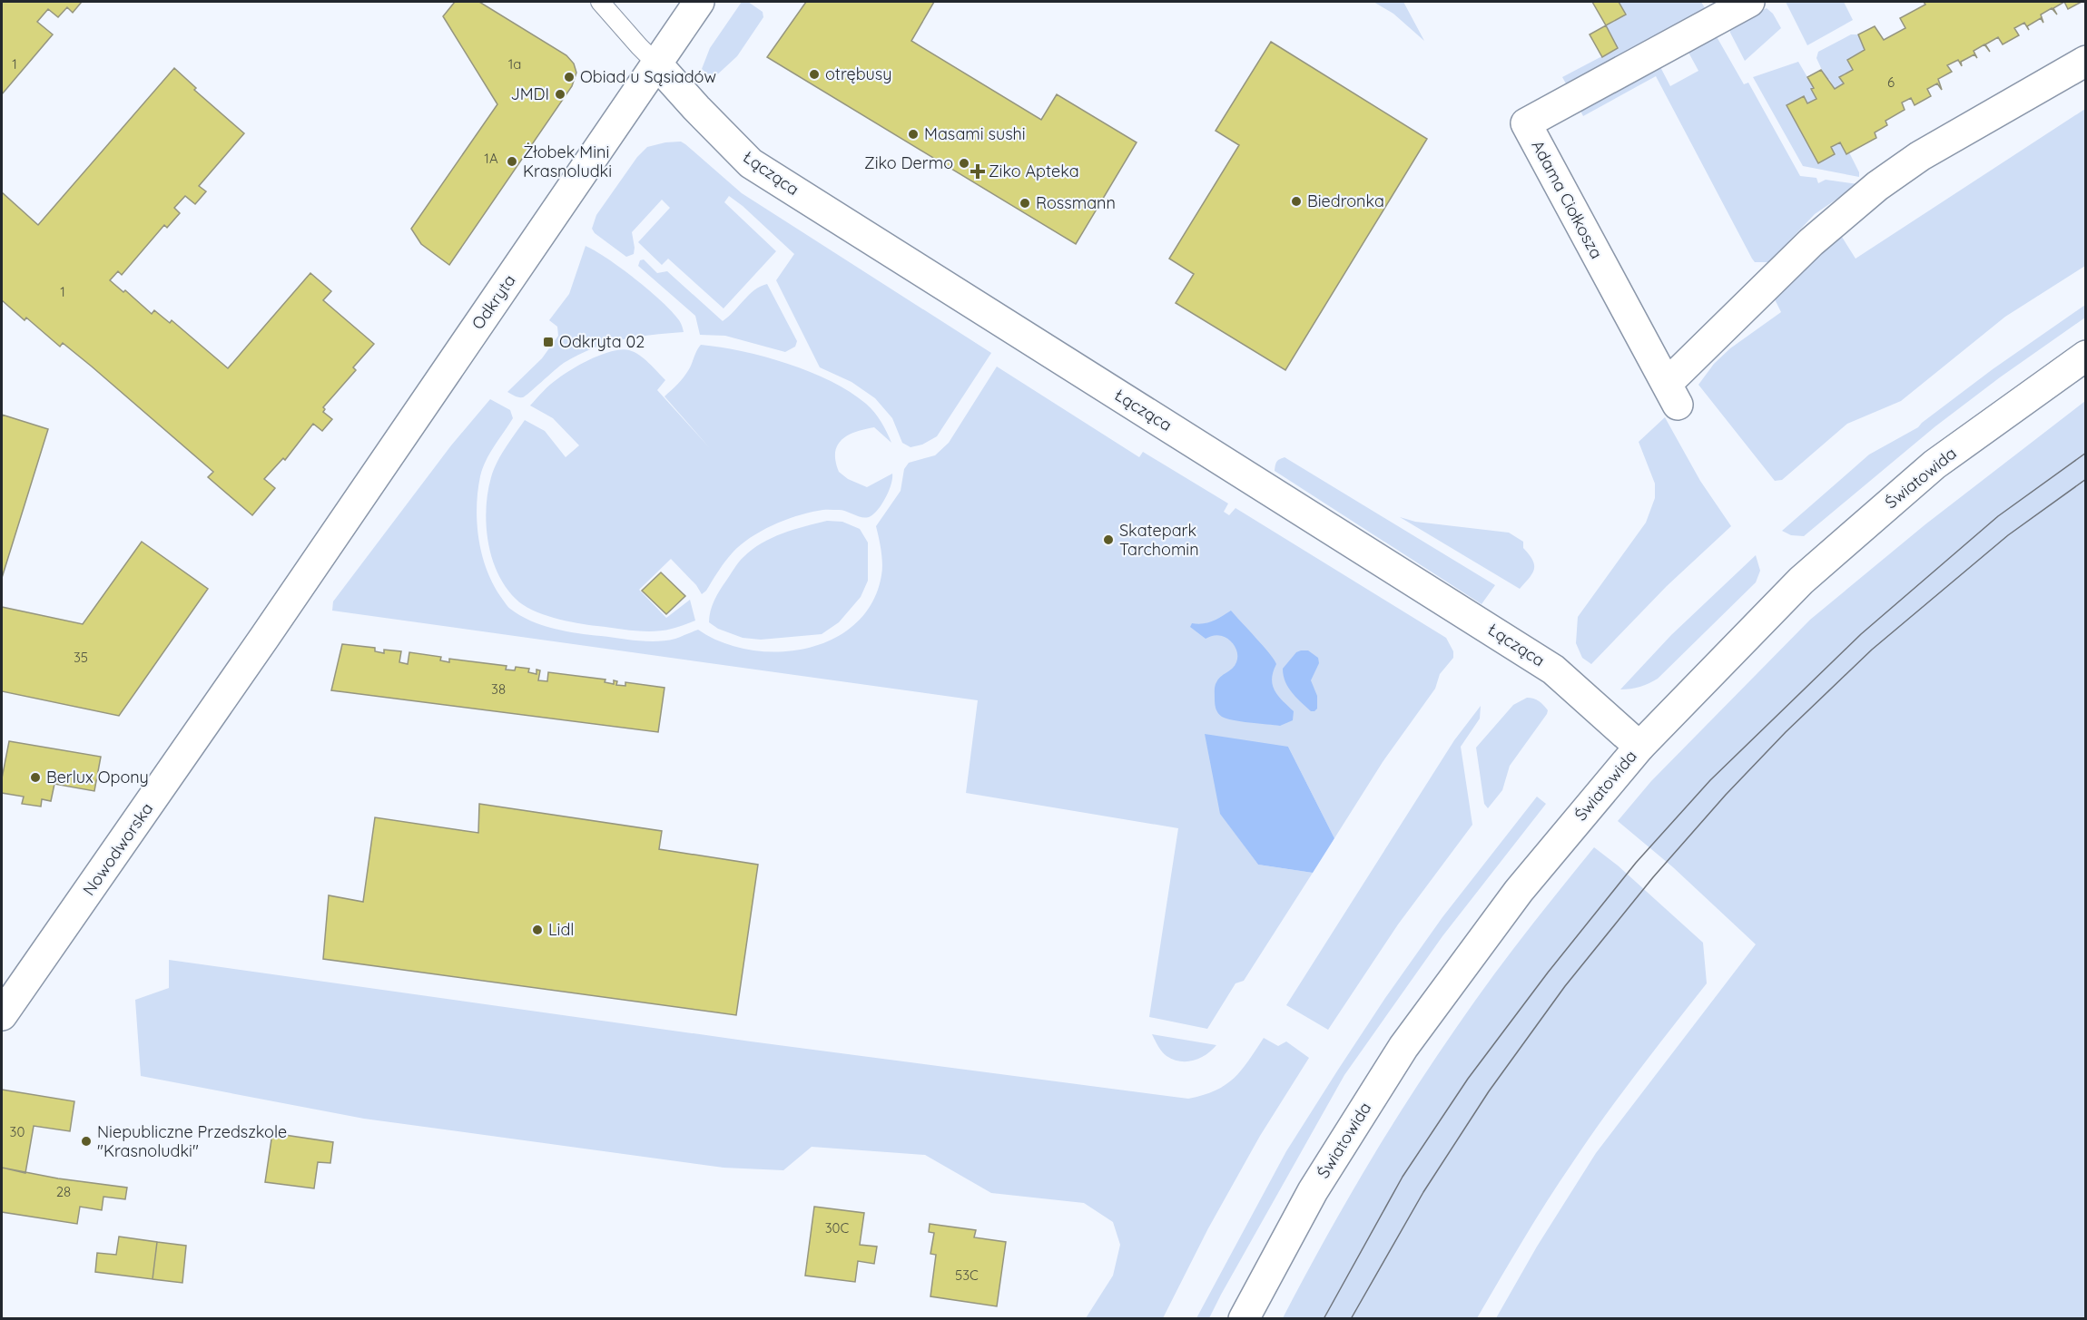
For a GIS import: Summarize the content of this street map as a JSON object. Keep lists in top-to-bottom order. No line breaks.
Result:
{"streets":{"street":["Łącząca","Adama Ciołkosza","Odkryta","Światowida","Nowodworska"]},"crossings":[["Łącząca","Odkryta"],["Łącząca","Światowida"],["Odkryta","Nowodworska"]],"places":{"other":["otrębusy","Obiad u Sąsiadów","JMDI","Masami sushi","Żłobek Mini Krasnoludki","Ziko Dermo","Biedronka","Rossmann","Skatepark Tarchomin","Berlux Opony","Lidl","Niepubliczne Przedszkole \"Krasnoludki\""],"health":["Ziko Apteka"],"transit":["Odkryta 02"]},"house_numbers":["1","1a","6","1A","1","35","38","30","28","30C","53C"]}
